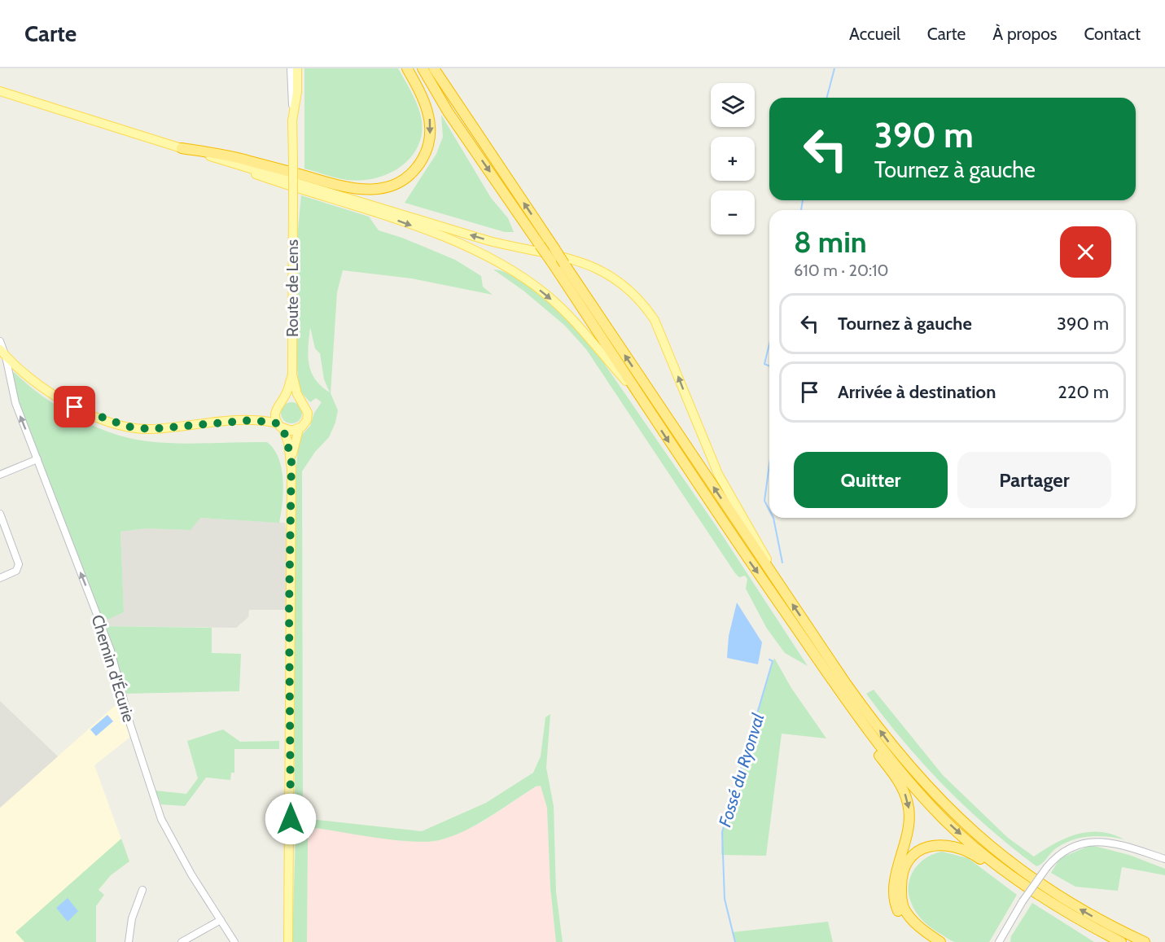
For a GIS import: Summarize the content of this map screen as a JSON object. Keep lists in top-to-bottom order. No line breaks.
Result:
{"streets":{"main road":["Route de Lens"],"street":["Chemin d'Écurie"]},"one_way":["Chemin d'Écurie"],"water":["Fossé du Ryonval"],"page":{"header":"Carte","nav":["Accueil","Carte","À propos","Contact"],"map_buttons":["+","−"],"turn":["390 m","Tournez à gauche"],"heading":["8 min","610 m · 20:10"],"list":[{"name":"Tournez à gauche","value":"390 m"},{"name":"Arrivée à destination","value":"220 m"}],"buttons":["Quitter","Partager"]}}
